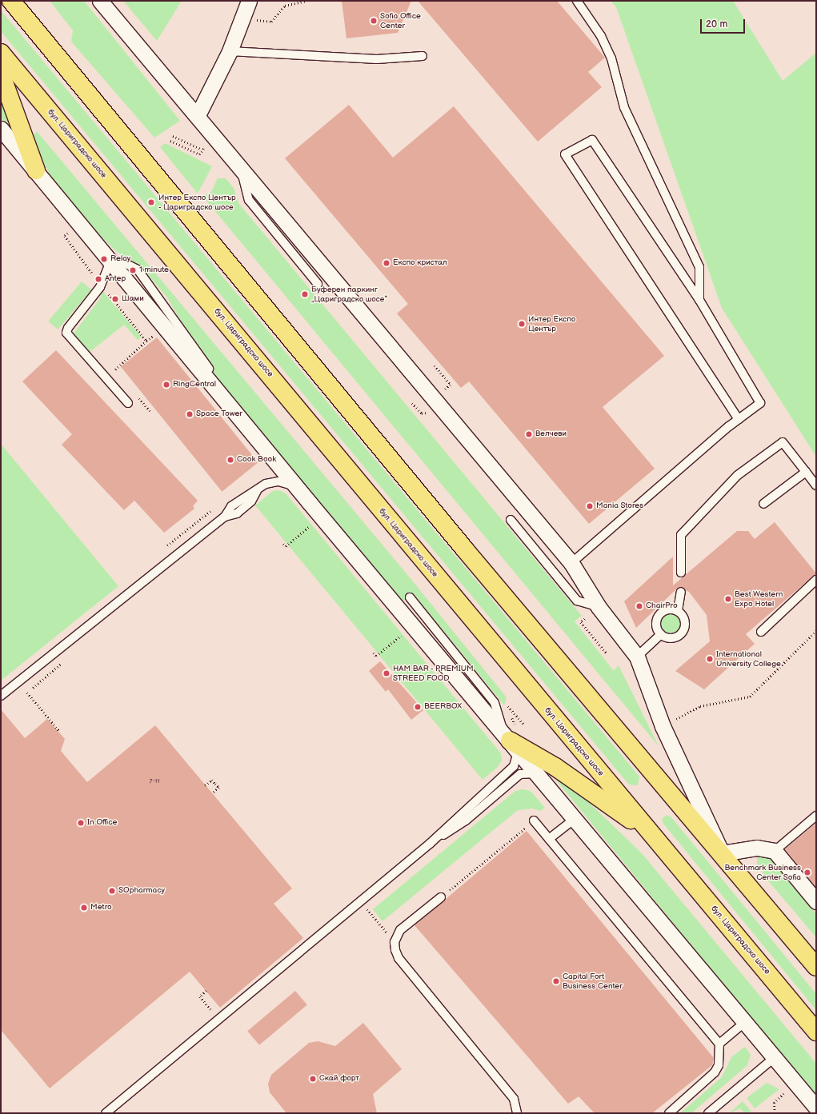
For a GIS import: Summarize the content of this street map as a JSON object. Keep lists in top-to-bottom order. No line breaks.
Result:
{"streets":{"highway":["бул. Цариградско шосе"]},"places":["Sofia Office Center","Интер Експо Център - Цариградско шосе","Relay","Експо кристал","1 minute","Antep","Буферен паркинг „Цариградско шосе“","Шами","Интер Експо Център","RingCentral","Space Tower","Велчеви","Cook Book","Mania Stores","Best Western Expo Hotel","ChairPro","International University College","HAM BAR - PREMIUM STREED FOOD","BEERBOX","In Office","Benchmark Business Center Sofia","SOpharmacy","Metro","Capital Fort Business Center","Скай форт"],"house_numbers":["7-11"],"scale_bar":"20 m"}
